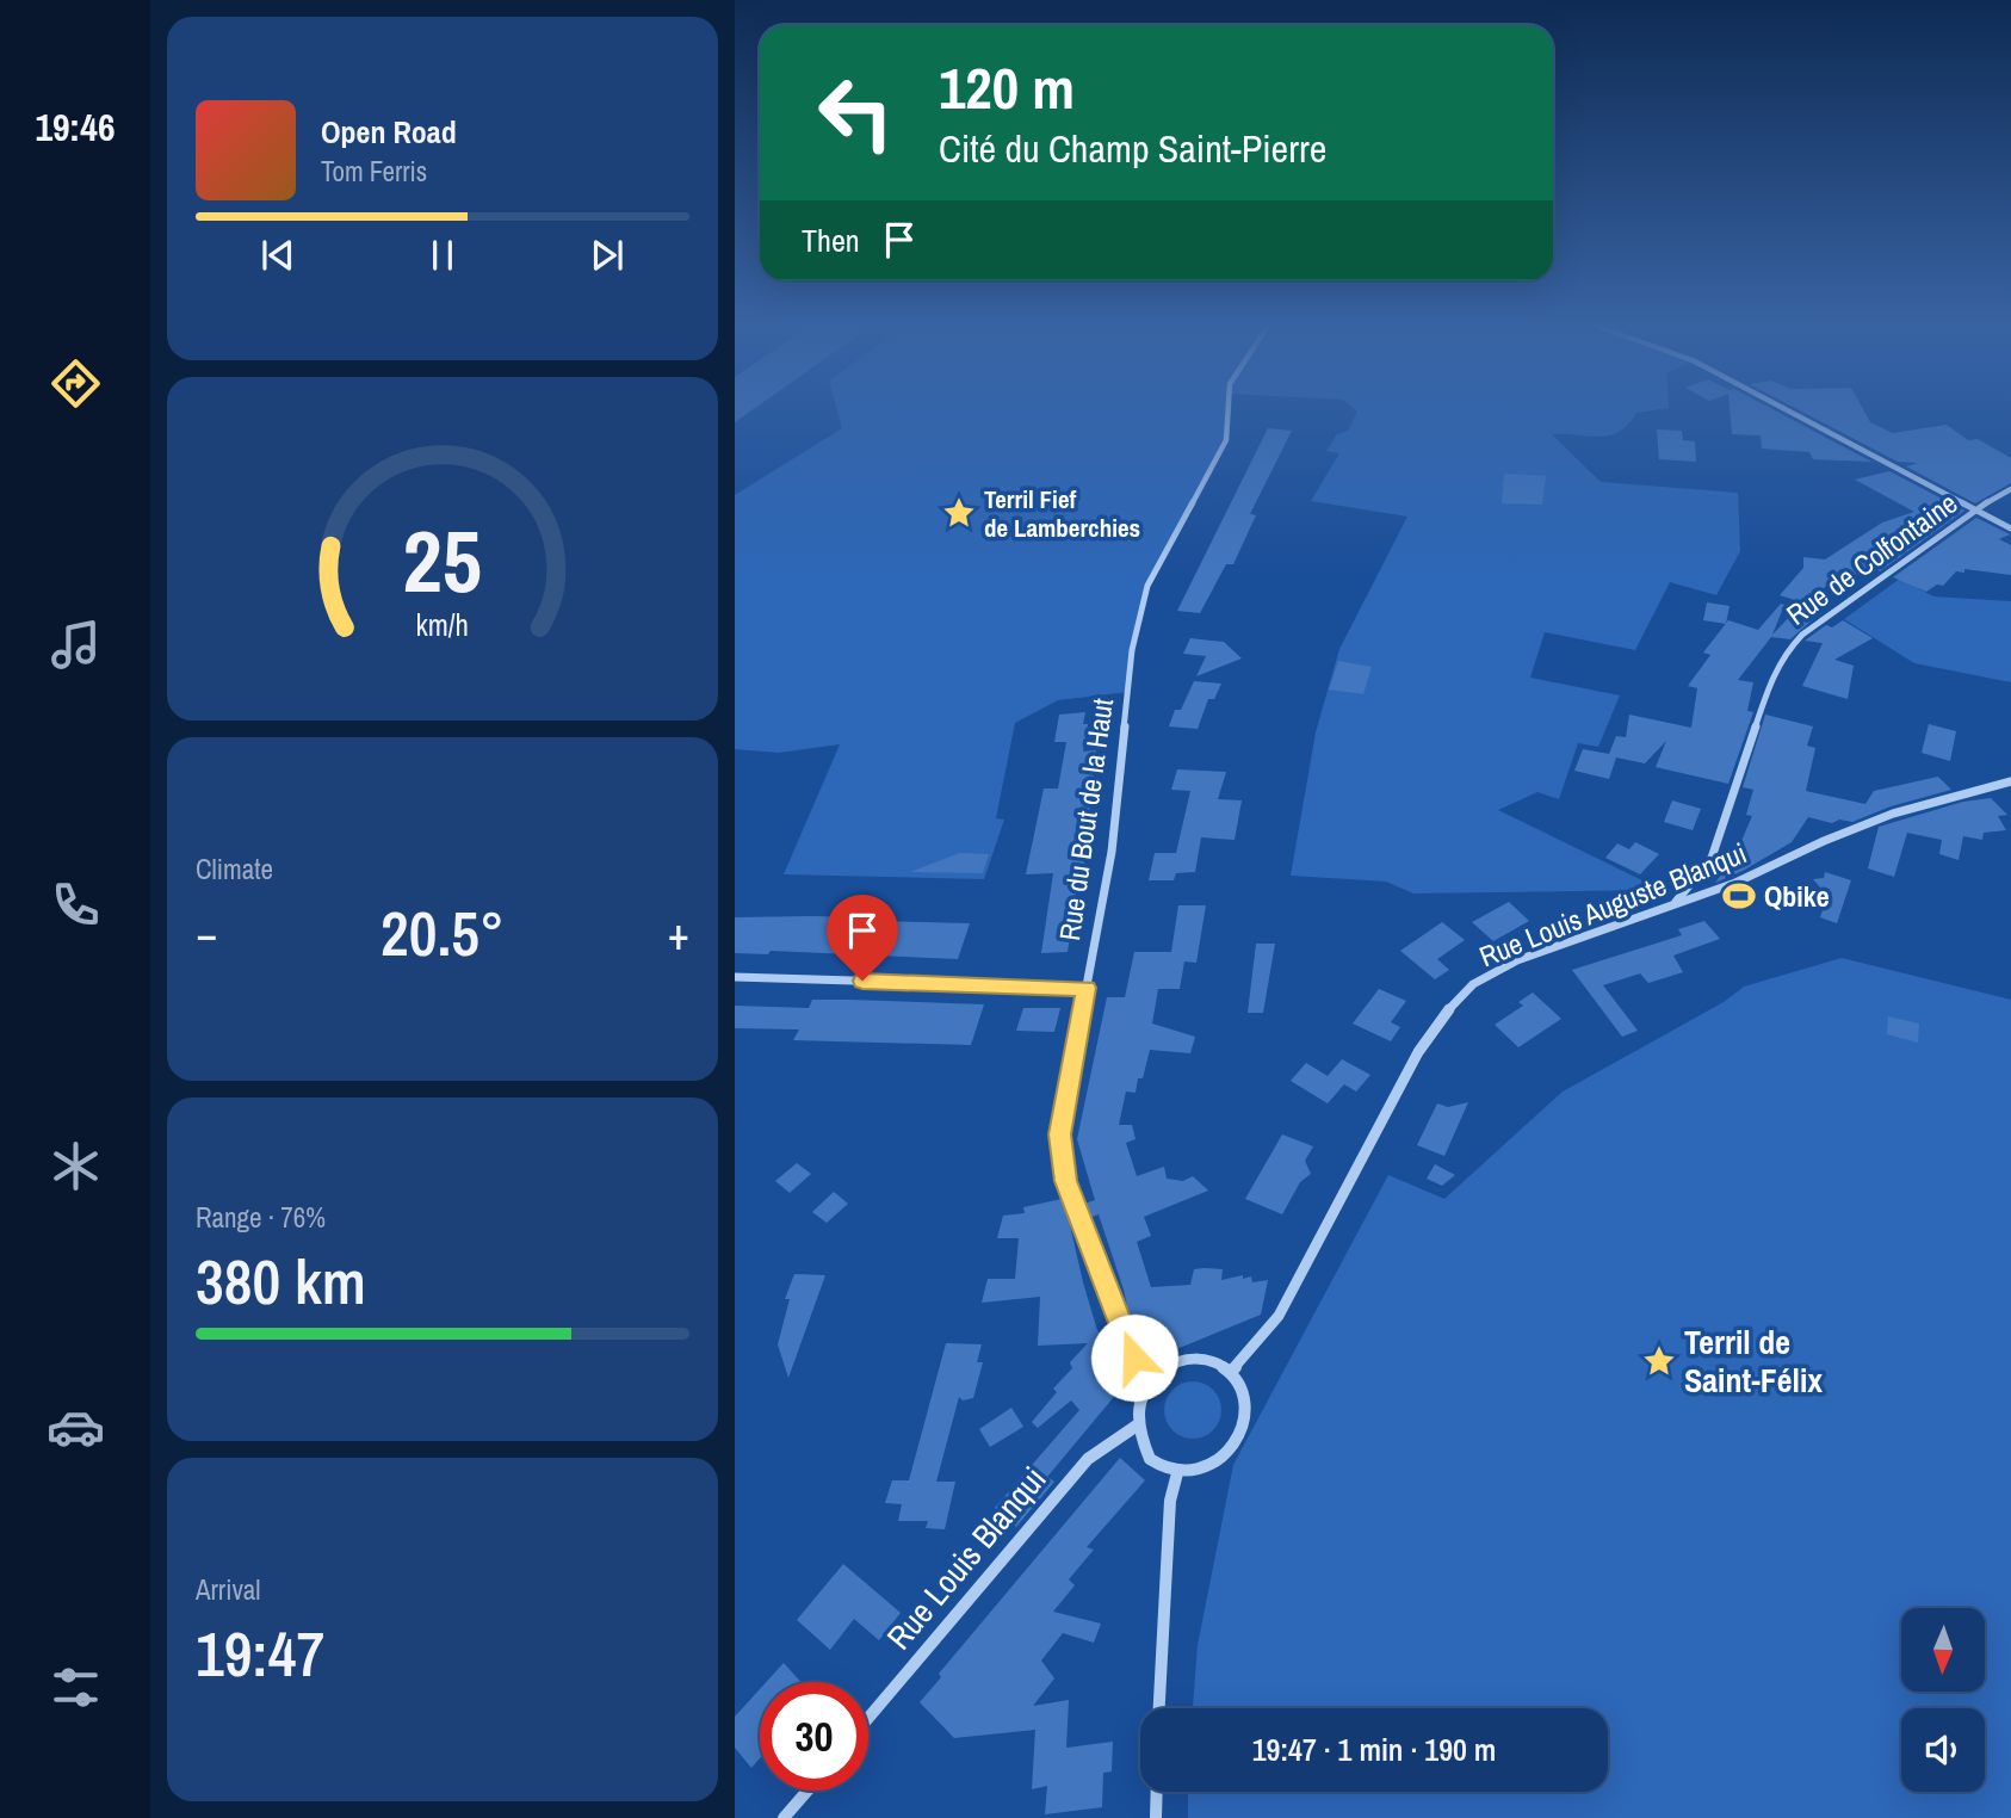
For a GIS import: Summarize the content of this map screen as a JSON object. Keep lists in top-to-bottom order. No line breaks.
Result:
{"streets":{"street":["Rue de Colfontaine","Rue du Bout de la Haut","Rue Louis Auguste Blanqui","Rue Louis Blanqui"]},"crossings":[["Rue de Colfontaine","Rue Louis Auguste Blanqui"],["Rue du Bout de la Haut","Rue Louis Auguste Blanqui"],["Rue du Bout de la Haut","Rue Louis Blanqui"],["Rue Louis Auguste Blanqui","Rue Louis Blanqui"]],"places":{"place":["Terril Fief de Lamberchies","Terril de Saint-Félix"],"sports":["Qbike"]},"north":"bottom","page":{"tabs":"19:46","turn":["120 m","Cité du Champ Saint-Pierre"],"song":["Open Road","Tom Ferris"],"then":"Then","tile":["Climate",["Range · 76%","380 km"],["Arrival","19:47"]],"heat":["−","20.5°","+"],"limit":"30","trip":"19:47 · 1 min · 190 m","gauge":["25","km/h"]}}
